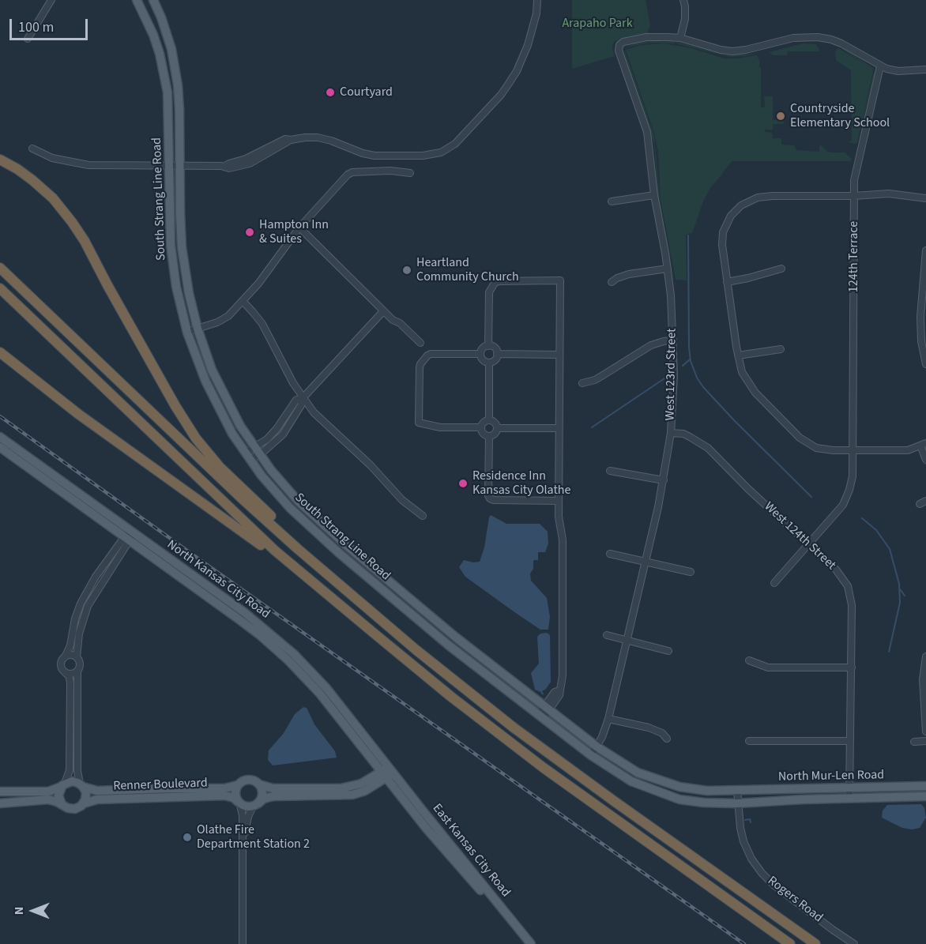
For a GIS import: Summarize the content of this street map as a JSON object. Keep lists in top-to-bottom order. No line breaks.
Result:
{"streets":{"main road":["South Strang Line Road","North Kansas City Road","North Mur-Len Road","Renner Boulevard","East Kansas City Road"],"street":["124th Terrace","West 123rd Street","West 124th Street","Rogers Road"]},"crossings":[["South Strang Line Road","West 123rd Street"],["South Strang Line Road","North Mur-Len Road"],["South Strang Line Road","Rogers Road"],["124th Terrace","West 124th Street"],["West 123rd Street","West 124th Street"],["West 124th Street","North Mur-Len Road"],["North Kansas City Road","East Kansas City Road"],["North Mur-Len Road","Rogers Road"]],"parks":["Arapaho Park"],"places":["Courtyard","Countryside Elementary School","Hampton Inn & Suites","Heartland Community Church","Residence Inn Kansas City Olathe","Olathe Fire Department Station 2"],"scale_bar":"100 m","north":"left"}
